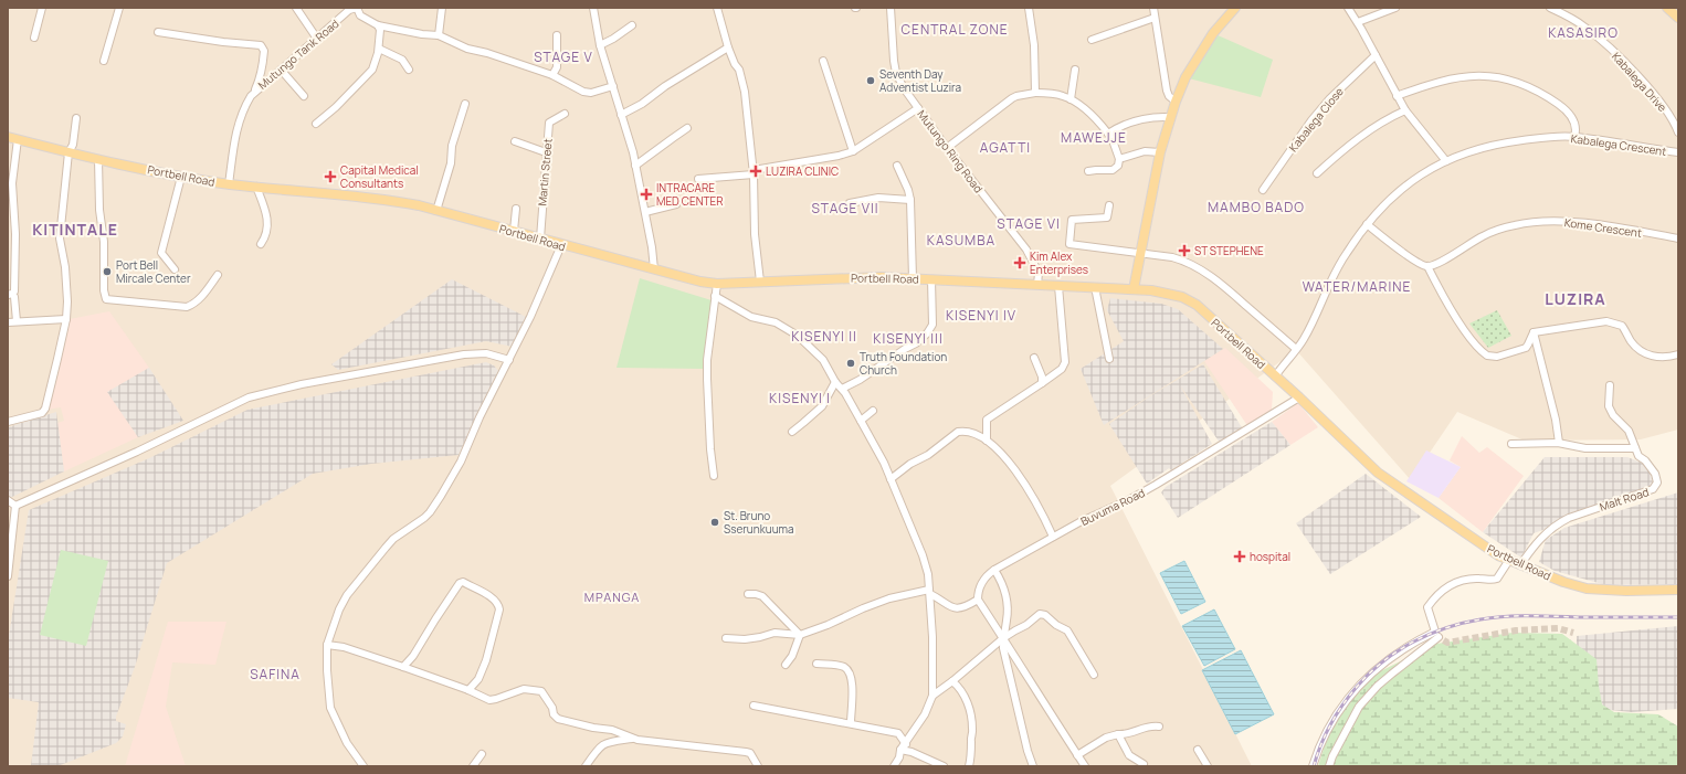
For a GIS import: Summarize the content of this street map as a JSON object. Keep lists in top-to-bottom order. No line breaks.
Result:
{"streets":{"main road":["Portbell Road"],"street":["Mutungo Tank Road","Kabalega Drive","Kabalega Close","Kabalega Crescent","Mutungo Ring Road","Martin Street","Kome Crescent","Malt Road","Buvuma Road"]},"crossings":[["Mutungo Tank Road","Portbell Road"],["Kabalega Crescent","Portbell Road"],["Mutungo Ring Road","Portbell Road"],["Martin Street","Portbell Road"],["Portbell Road","Malt Road"],["Portbell Road","Buvuma Road"]],"districts":["CENTRAL ZONE","KASASIRO","STAGE V","MAWEJJE","AGATTI","MAMBO BADO","STAGE VII","STAGE VI","KITINTALE","KASUMBA","WATER/MARINE","LUZIRA","KISENYI IV","KISENYI II","KISENYI III","KISENYI I","MPANGA","SAFINA"],"places":{"other":["Seventh Day Adventist Luzira","Port Bell Mircale Center","Truth Foundation Church","St. Bruno Sserunkuuma"],"health":["LUZIRA CLINIC","Capital Medical Consultants","INTRACARE MED CENTER","ST STEPHENE","Kim Alex Enterprises","hospital"]}}
